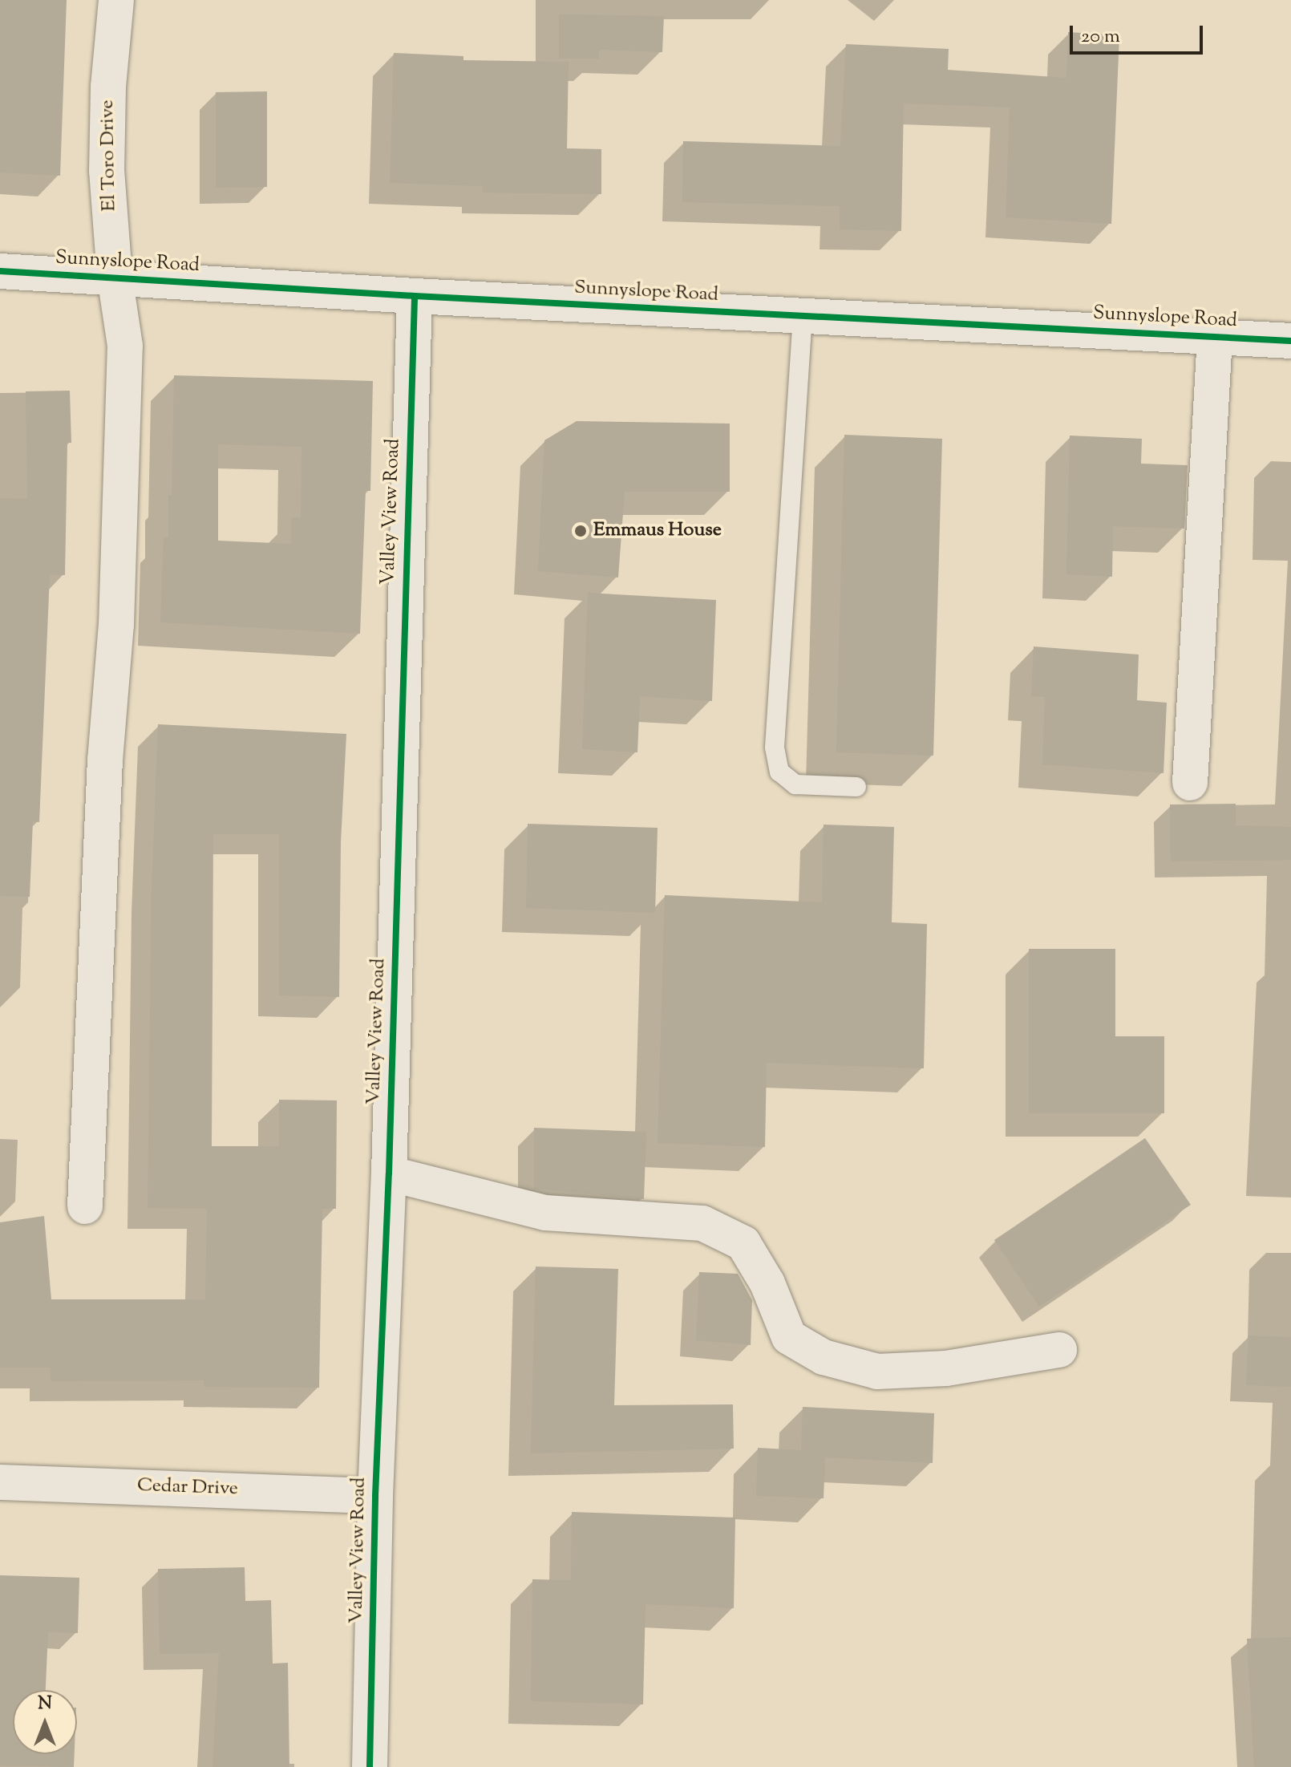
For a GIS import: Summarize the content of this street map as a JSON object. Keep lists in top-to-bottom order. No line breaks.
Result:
{"streets":{"street":["El Toro Drive","Sunnyslope Road","Valley View Road","Cedar Drive"]},"crossings":[["El Toro Drive","Sunnyslope Road"],["Sunnyslope Road","Valley View Road"],["Valley View Road","Cedar Drive"]],"places":["Emmaus House"],"scale_bar":"20 m","north":"top"}
